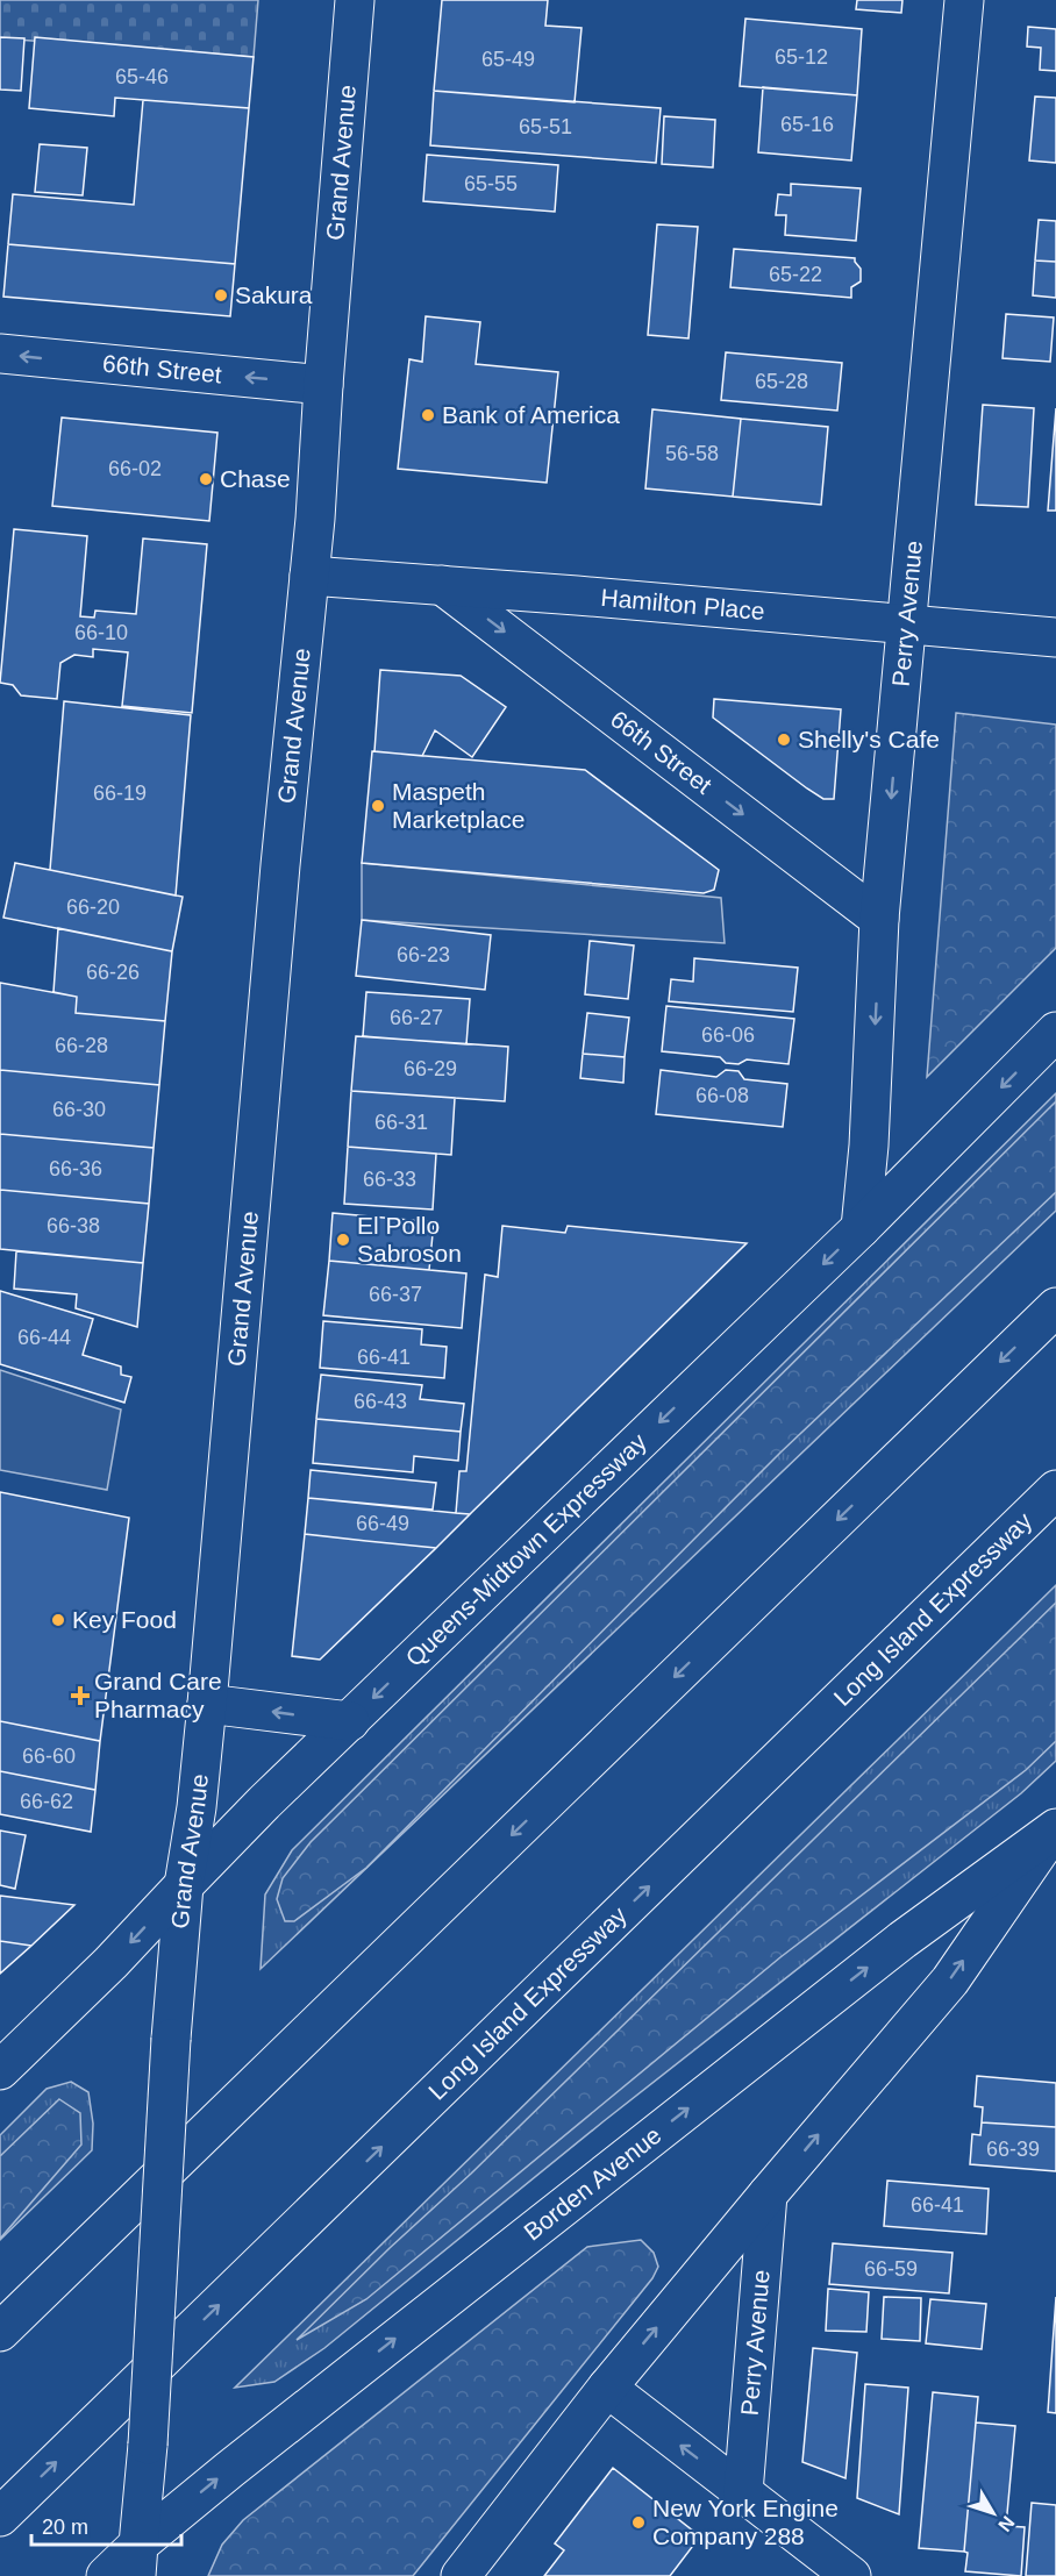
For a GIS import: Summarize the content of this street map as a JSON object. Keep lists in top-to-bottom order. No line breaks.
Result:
{"streets":{"main road":["Grand Avenue","66th Street","Hamilton Place","Perry Avenue","Queens-Midtown Expressway","Long Island Expressway","Borden Avenue"]},"crossings":[["Grand Avenue","66th Street"],["Grand Avenue","Hamilton Place"],["Grand Avenue","Queens-Midtown Expressway"],["Grand Avenue","Borden Avenue"],["66th Street","Hamilton Place"],["66th Street","Perry Avenue"],["Hamilton Place","Perry Avenue"],["Perry Avenue","Queens-Midtown Expressway"],["Perry Avenue","Borden Avenue"]],"one_way":["Perry Avenue"],"places":{"other":["Sakura","Bank of America","Chase","Shelly's Cafe","Maspeth Marketplace","El Pollo Sabroson","Key Food","New York Engine Company 288"],"health":["Grand Care Pharmacy"]},"house_numbers":["65-12","65-49","65-46","65-16","65-51","65-55","65-22","65-28","56-58","66-02","66-10","66-19","66-20","66-23","66-26","66-27","66-06","66-28","66-29","66-08","66-30","66-31","66-36","66-33","66-38","66-37","66-44","66-41","66-43","66-49","66-60","66-62","66-39","66-41","66-59"],"scale_bar":"20 m","north":"bottom right"}
